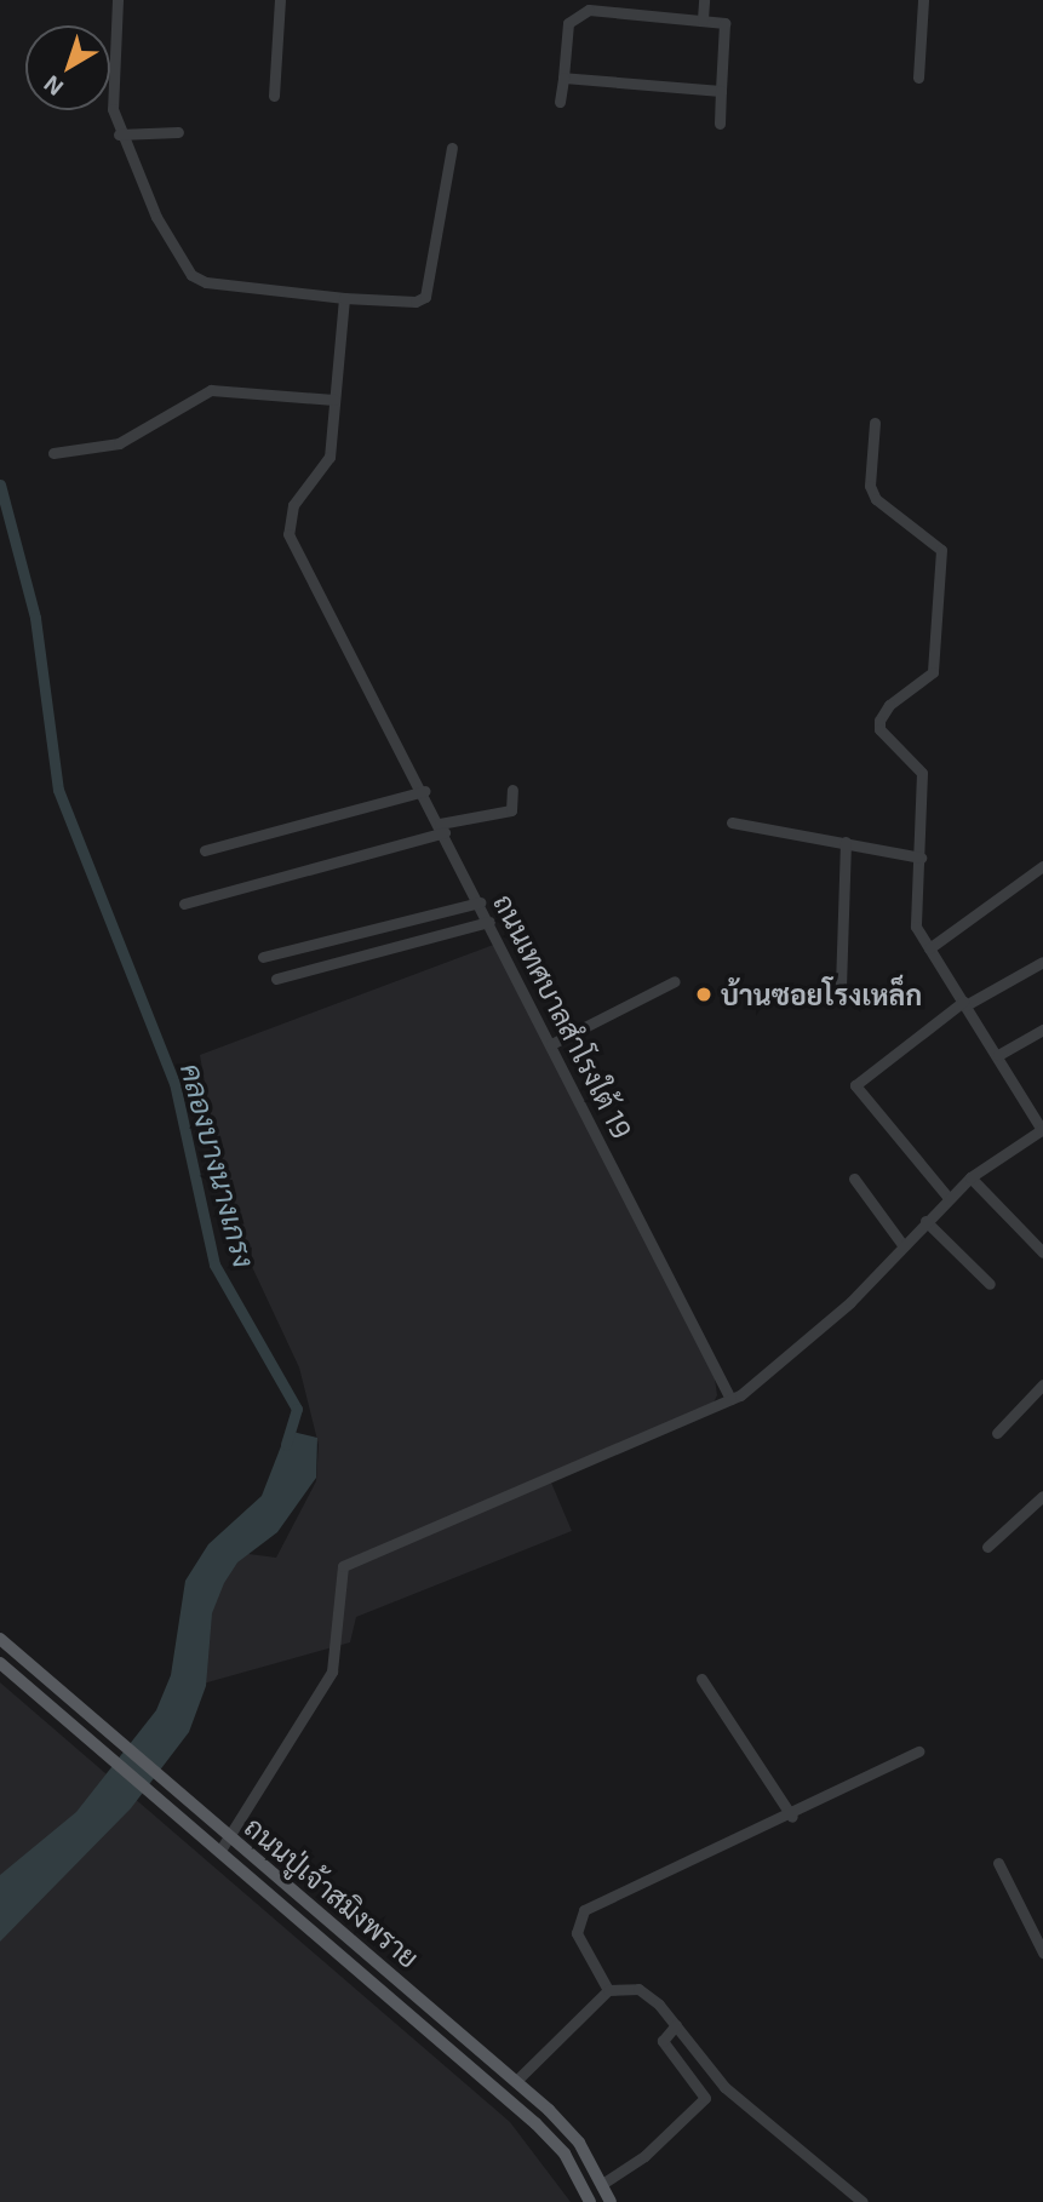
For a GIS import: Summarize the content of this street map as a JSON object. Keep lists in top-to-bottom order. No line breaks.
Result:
{"streets":{"main road":["ถนนปู่เจ้าสมิงพราย"],"street":["ถนนเทศบาลสำโรงใต้ 19"]},"water":["คลองบางนางเกรง"],"places":["บ้านซอยโรงเหล็ก"],"north":"bottom left"}
